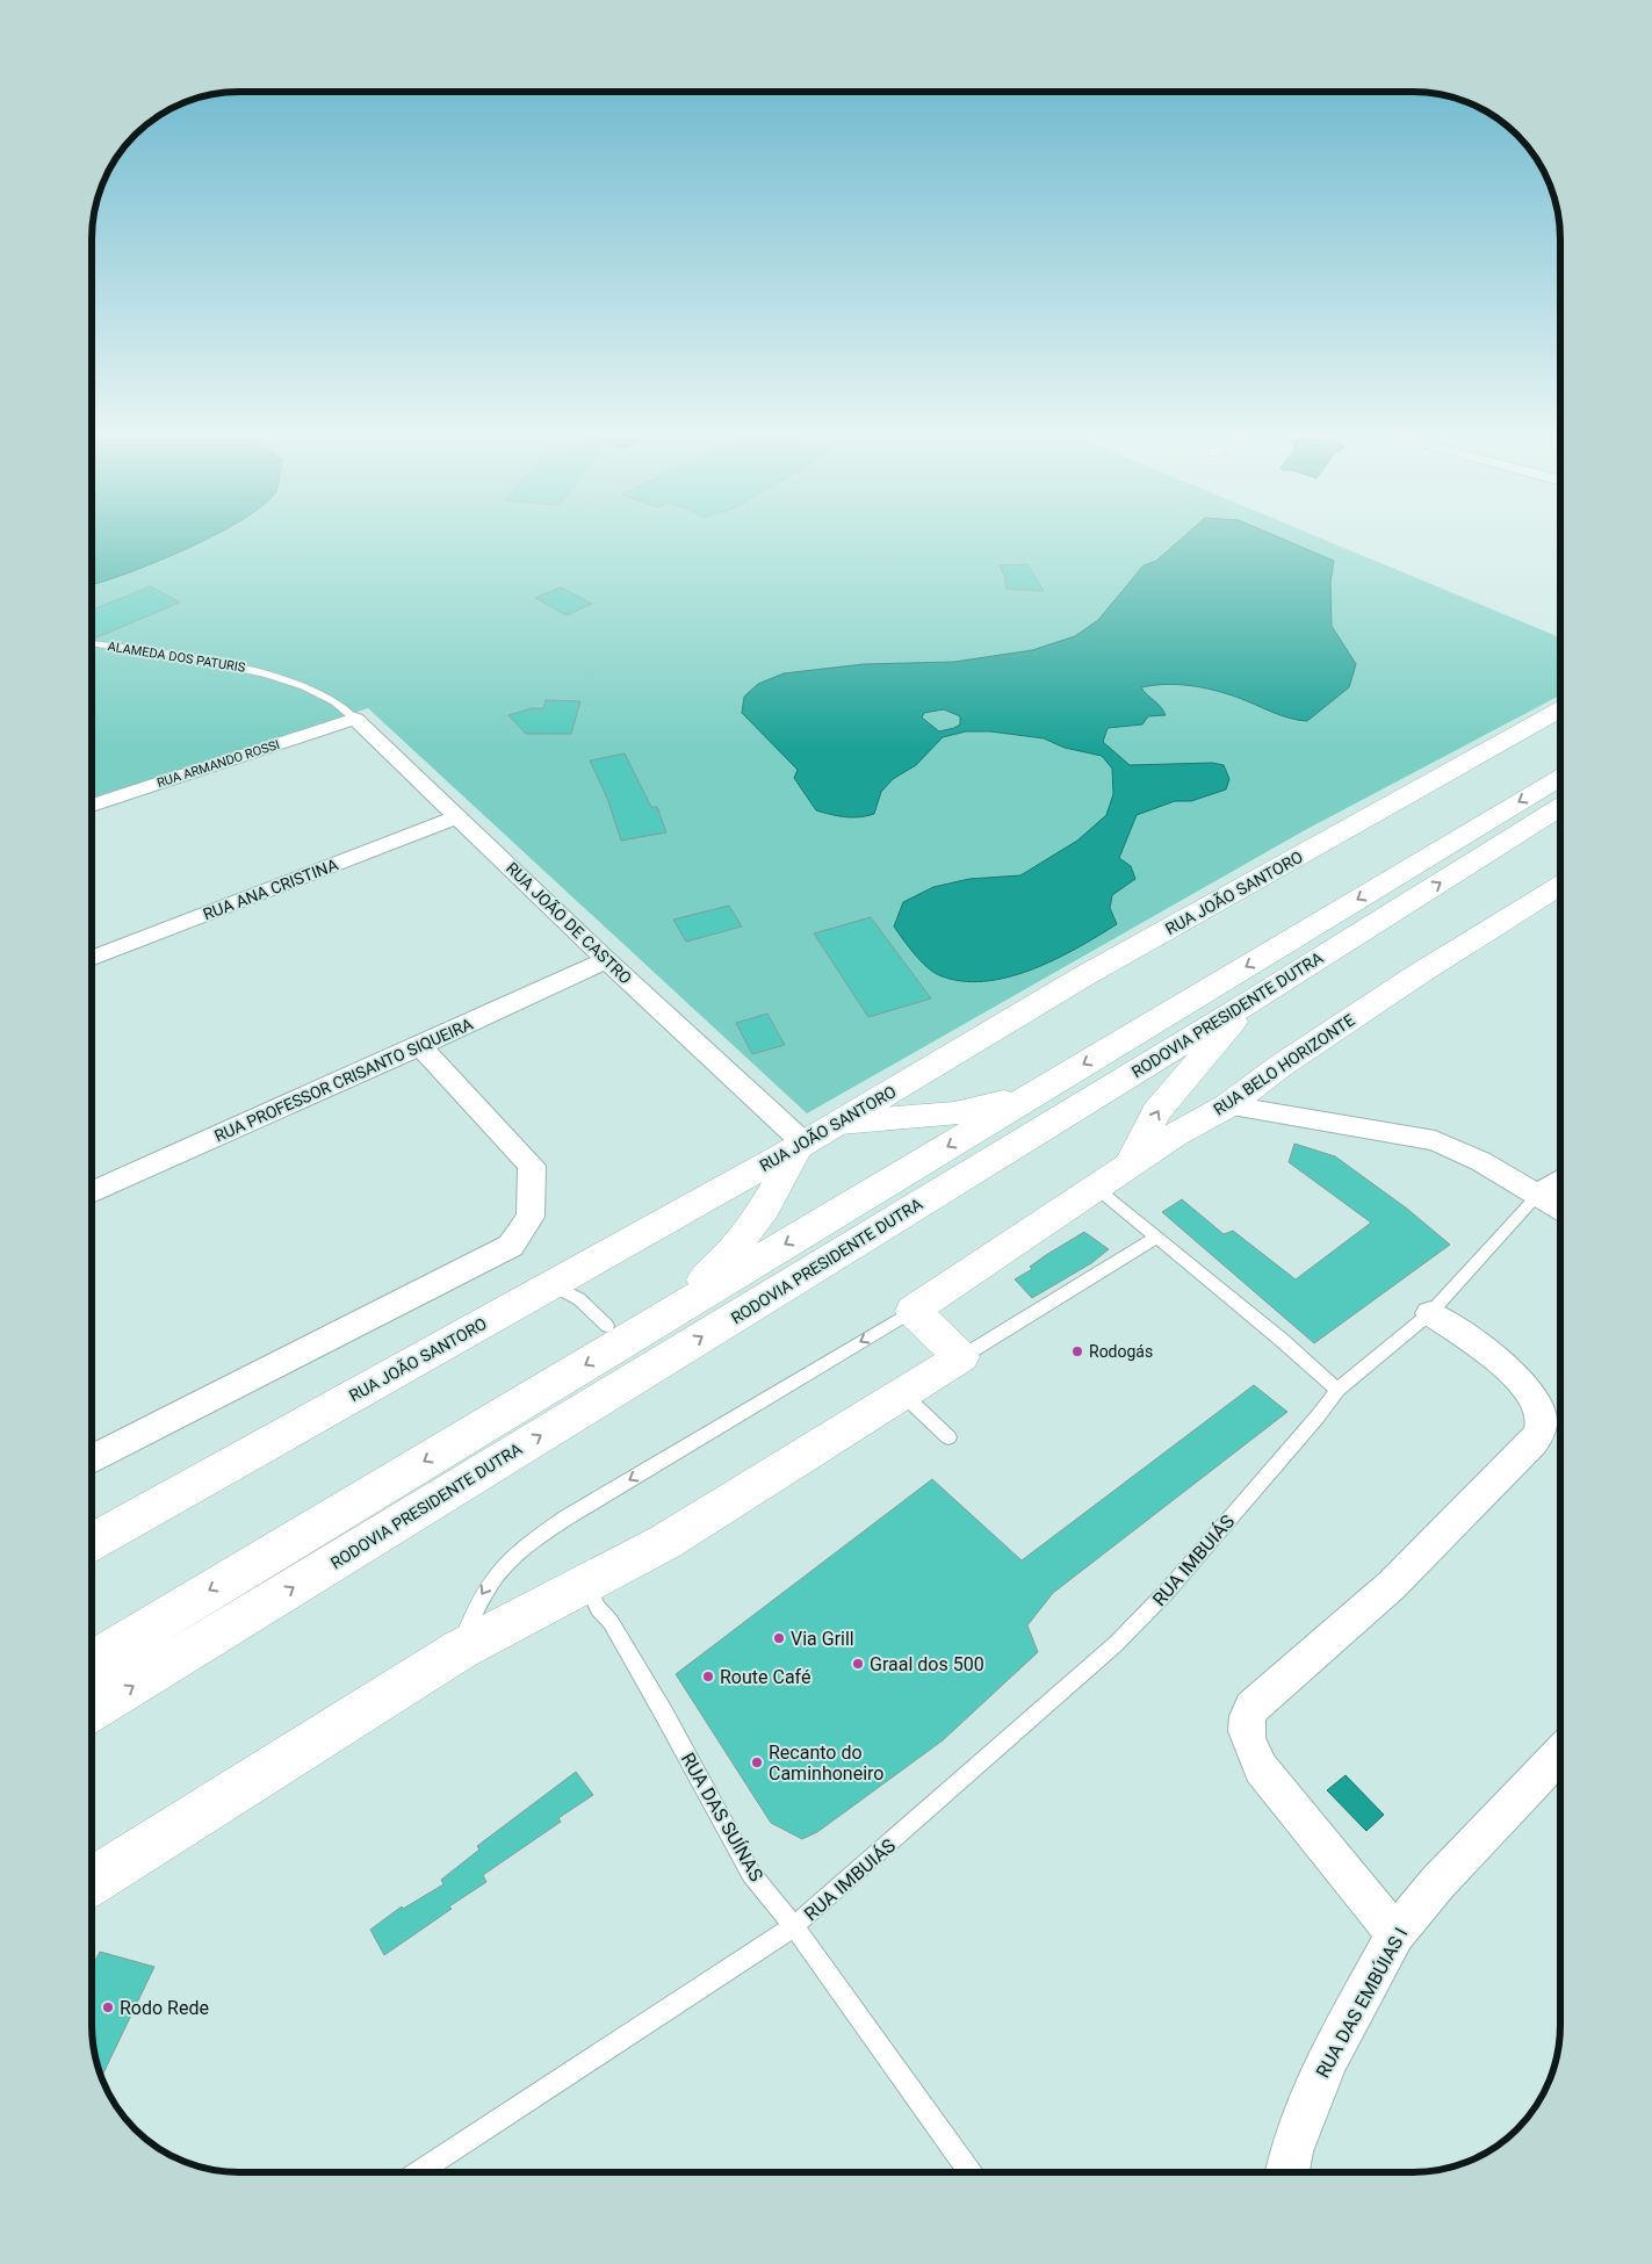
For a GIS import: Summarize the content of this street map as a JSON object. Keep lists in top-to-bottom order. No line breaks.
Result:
{"streets":{"main road":["RUA JOÃO SANTORO","RODOVIA PRESIDENTE DUTRA","RUA BELO HORIZONTE"],"street":["RUA ARMANDO ROSSI","RUA ANA CRISTINA","RUA JOÃO DE CASTRO","RUA PROFESSOR CRISANTO SIQUEIRA","RUA IMBUIÁS","RUA DAS EMBÚIAS I"],"lane":["ALAMEDA DOS PATURIS","RUA DAS SUÍNAS"]},"crossings":[["ALAMEDA DOS PATURIS","RUA JOÃO DE CASTRO"],["RUA ARMANDO ROSSI","RUA JOÃO DE CASTRO"],["RUA ANA CRISTINA","RUA JOÃO DE CASTRO"],["RUA JOÃO SANTORO","RUA JOÃO DE CASTRO"],["RUA JOÃO DE CASTRO","RUA PROFESSOR CRISANTO SIQUEIRA"],["RUA IMBUIÁS","RUA DAS SUÍNAS"]],"places":["Rodogás","Via Grill","Graal dos 500","Route Café","Recanto do Caminhoneiro","Rodo Rede"]}
